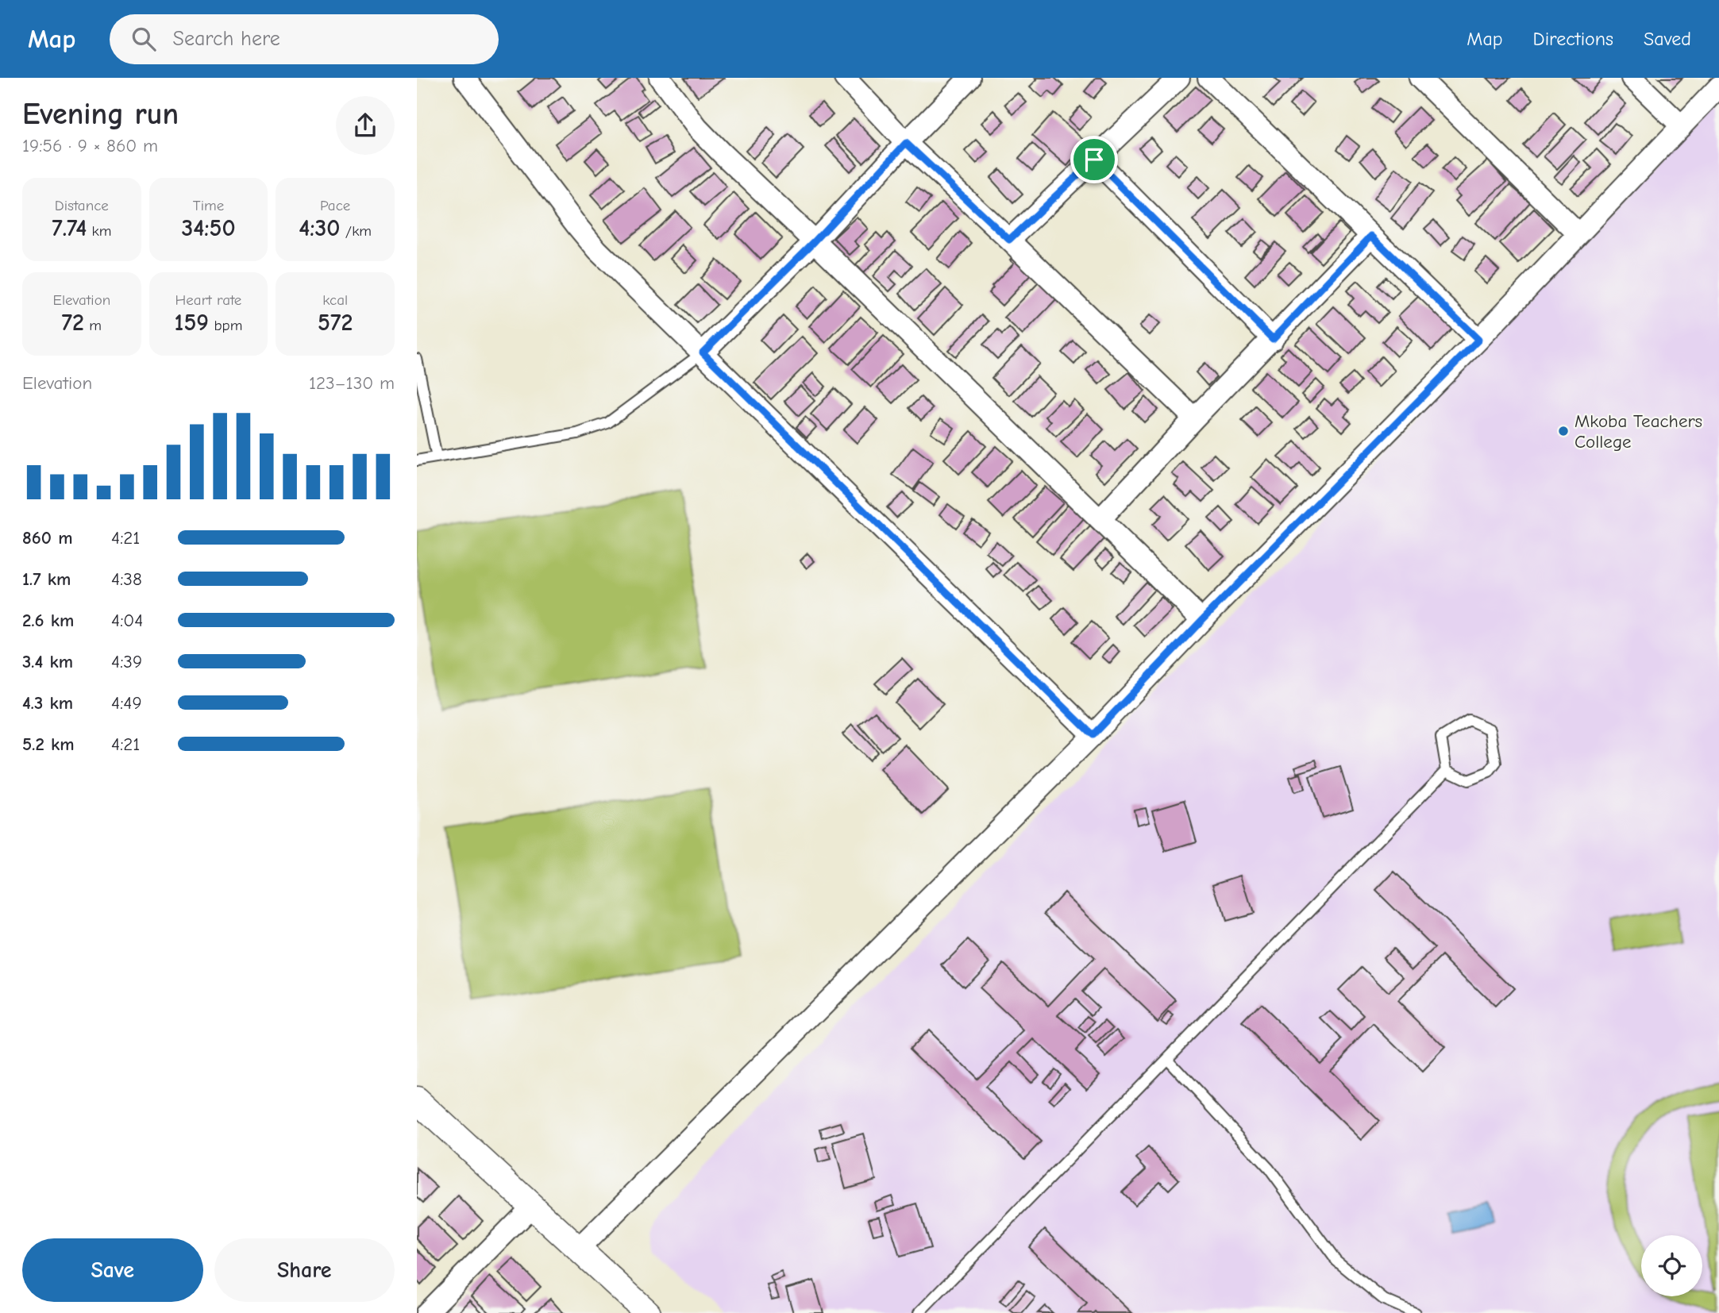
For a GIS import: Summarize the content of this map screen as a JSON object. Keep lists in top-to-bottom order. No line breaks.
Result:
{"places":["Mkoba Teachers College"],"page":{"header":"Map","search":"Search here","nav":["Map","Directions","Saved"],"heading":["Evening run","19:56 · 9 × 860 m"],"stats":[["Distance","7.74 km"],["Time","34:50"],["Pace","4:30 /km"],["Elevation","72 m"],["Heart rate","159 bpm"],["kcal","572"]],"chart":["Elevation","123–130 m"],"list":[{"name":"860 m","note":"4:21"},{"name":"1.7 km","note":"4:38"},{"name":"2.6 km","note":"4:04"},{"name":"3.4 km","note":"4:39"},{"name":"4.3 km","note":"4:49"},{"name":"5.2 km","note":"4:21"}],"buttons":["Save","Share"]}}
